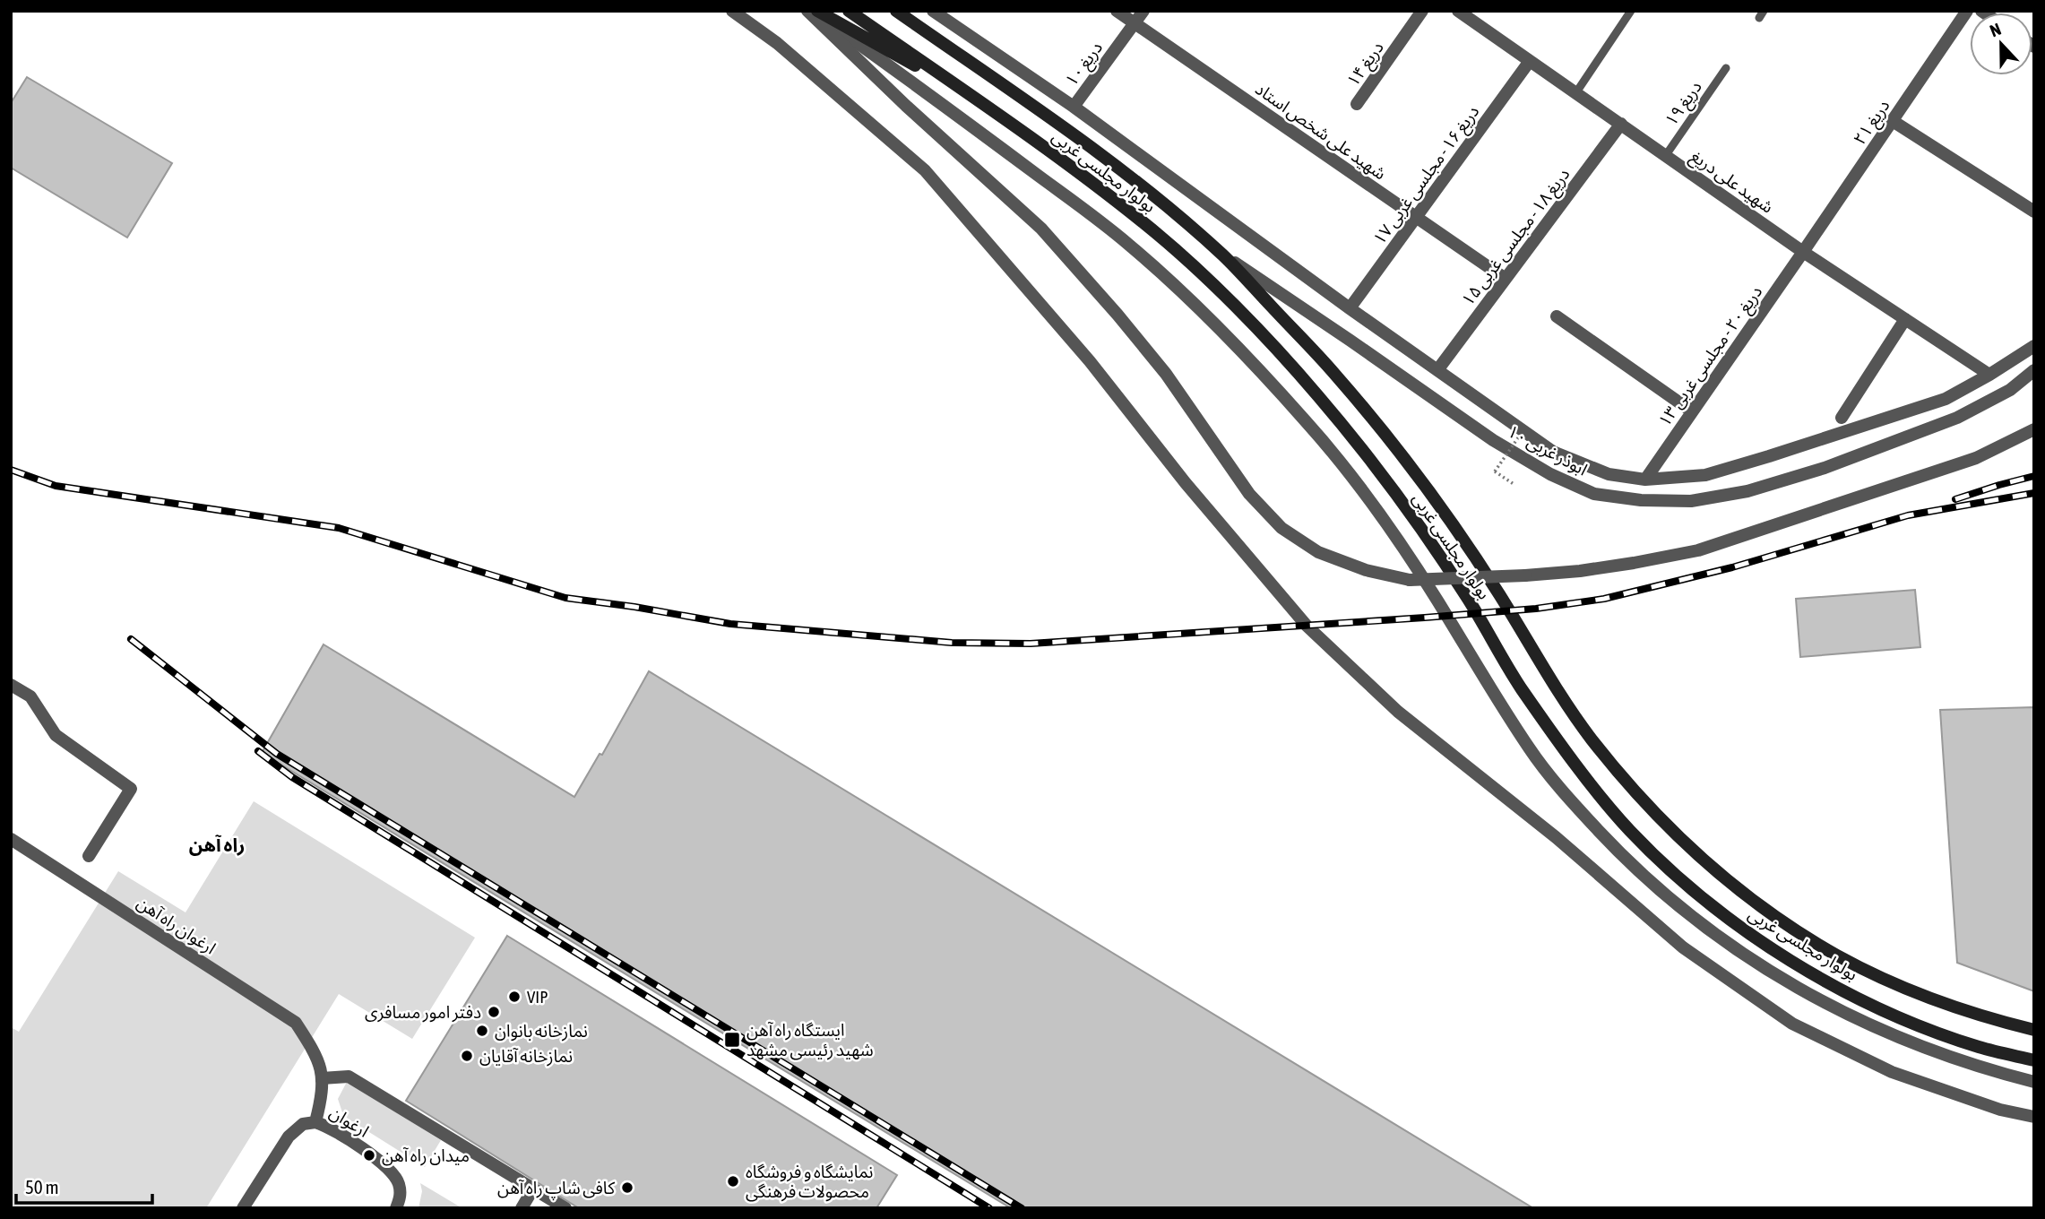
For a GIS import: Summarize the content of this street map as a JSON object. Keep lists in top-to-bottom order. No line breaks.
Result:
{"streets":{"main road":["بولوار مجلسی غربی"],"street":["دریغ ۱۰","دریغ ۱۴","دریغ ۲۱","شهید علی شخص استاد","دریغ ۱۶ - مجلسی غربی ۱۷","شهید علی دریغ","دریغ ۱۸ - مجلسی غربی ۱۵","دریغ ۲۰ - مجلسی غربی ۱۳","ابوذر غربی ۱۰","ارغوان راه آهن","ارغوان"],"lane":["دریغ ۱۹"]},"crossings":[["دریغ ۱۰","شهید علی شخص استاد"],["دریغ ۱۹","شهید علی دریغ"],["دریغ ۲۱","شهید علی دریغ"],["دریغ ۲۱","دریغ ۲۰ - مجلسی غربی ۱۳"],["شهید علی شخص استاد","دریغ ۱۶ - مجلسی غربی ۱۷"],["شهید علی شخص استاد","دریغ ۱۸ - مجلسی غربی ۱۵"],["بولوار مجلسی غربی","ابوذر غربی ۱۰"],["دریغ ۱۶ - مجلسی غربی ۱۷","شهید علی دریغ"],["شهید علی دریغ","دریغ ۱۸ - مجلسی غربی ۱۵"],["شهید علی دریغ","دریغ ۲۰ - مجلسی غربی ۱۳"],["ارغوان راه آهن","ارغوان"]],"districts":["راه آهن"],"places":{"other":["VIP","دفتر امور مسافری","نمازخانه بانوان","نمازخانه آقایان","میدان راه آهن","نمایشگاه و فروشگاه محصولات فرهنگی","کافی شاپ راه آهن"],"transit":["ایستگاه راه آهن شهید رئیسی مشهد"]},"scale_bar":"50 m","north":"top"}
